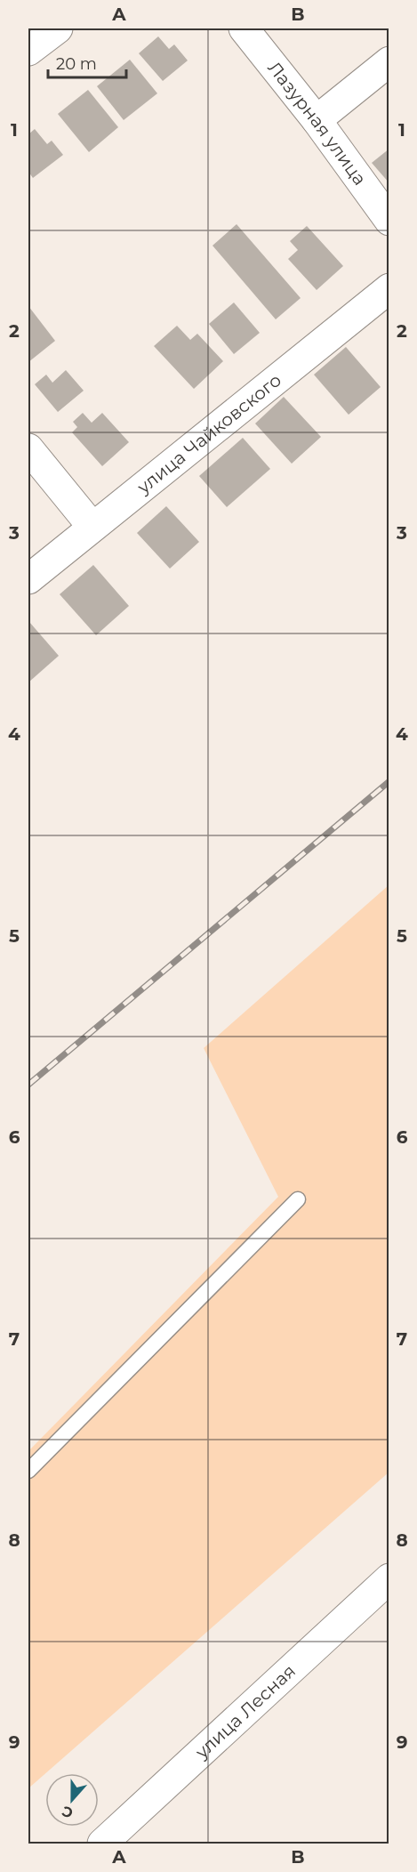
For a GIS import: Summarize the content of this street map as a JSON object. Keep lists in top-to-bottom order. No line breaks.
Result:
{"streets":{"street":["Лазурная улица","улица Чайковского","улица Лесная"]},"scale_bar":"20 m","north":"bottom","grid":{"columns":["A","B"],"rows":["1","2","3","4","5","6","7","8","9"]}}
